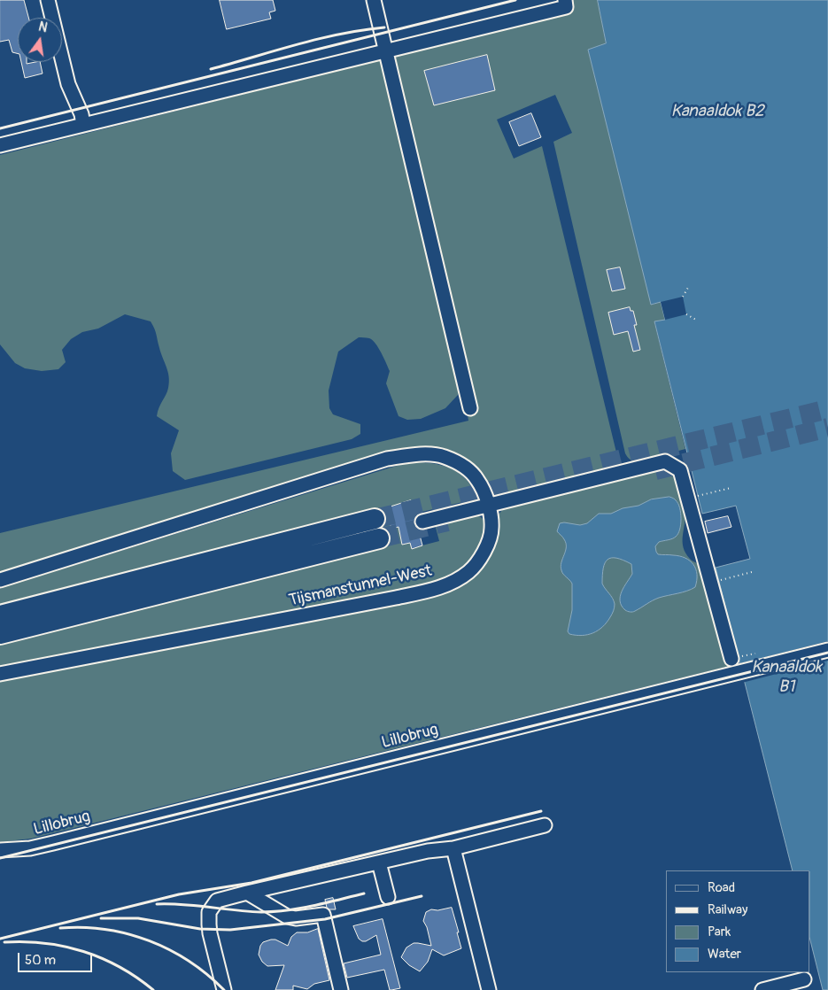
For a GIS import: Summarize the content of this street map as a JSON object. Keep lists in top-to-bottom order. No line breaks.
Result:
{"streets":{"street":["Tijsmanstunnel-West","Lillobrug"]},"water":["Kanaaldok B2","Kanaaldok B1"],"legend":["Road","Railway","Park","Water"],"scale_bar":"50 m","north":"top"}
